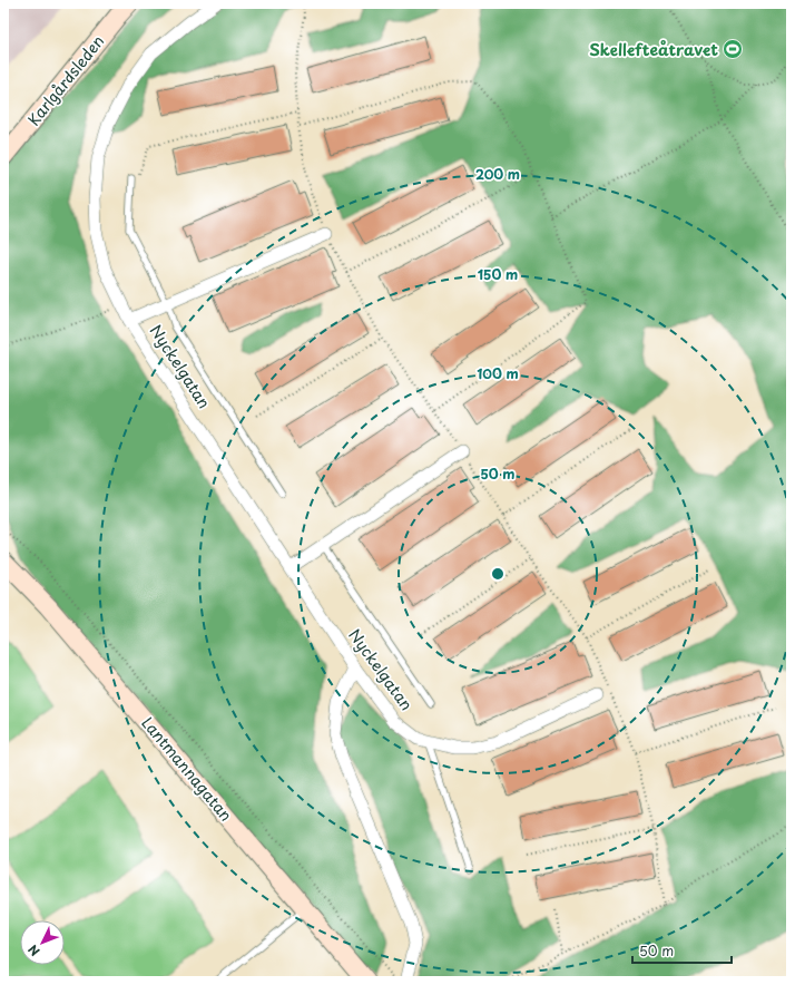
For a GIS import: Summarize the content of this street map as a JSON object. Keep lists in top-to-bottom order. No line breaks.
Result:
{"streets":{"street":["Karlgårdsleden","Nyckelgatan","Lantmannagatan"]},"places":{"sports":["Skellefteåtravet"]},"scale_bar":"50 m","north":"bottom left","rings":["200 m","150 m","100 m","50 m"]}
